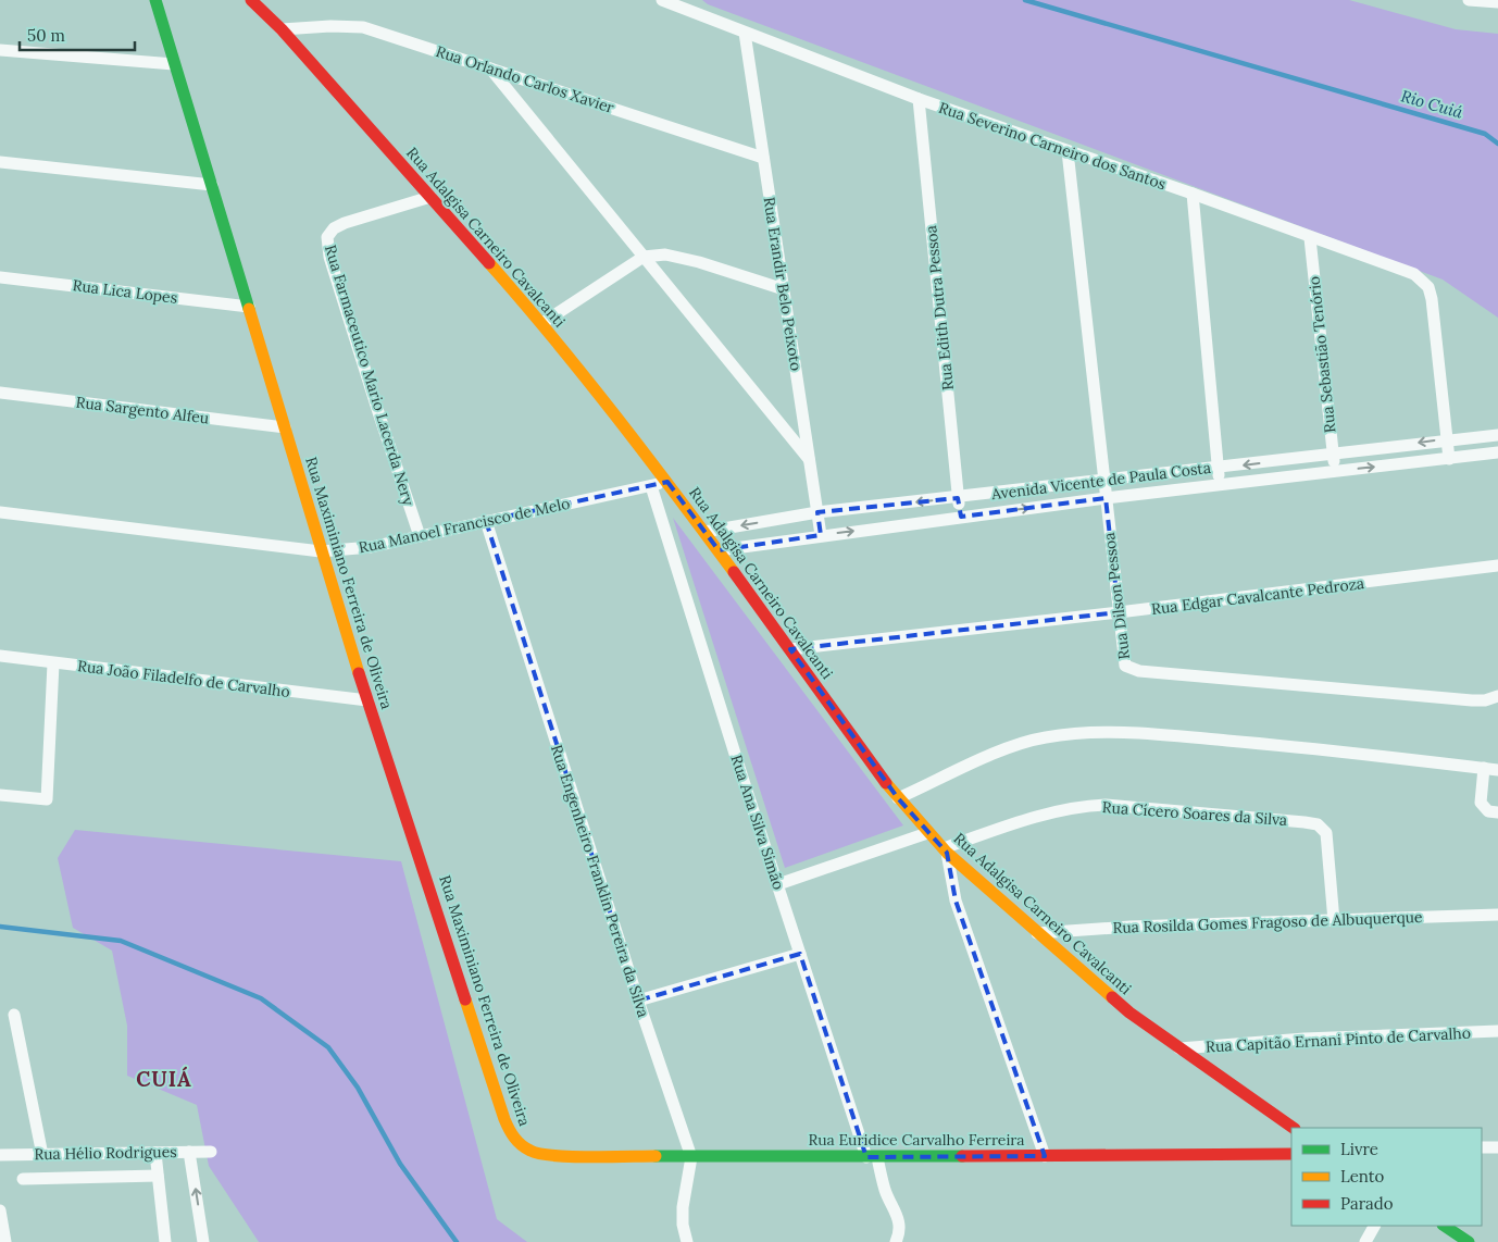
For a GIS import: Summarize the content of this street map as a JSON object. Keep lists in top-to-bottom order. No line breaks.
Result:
{"streets":{"street":["Rua Orlando Carlos Xavier","Rua Severino Carneiro dos Santos","Rua Adalgisa Carneiro Cavalcanti","Rua Erandir Belo Peixoto","Rua Lica Lopes","Rua Edith Dutra Pessoa","Rua Sebastião Tenório","Rua Farmaceutico Mario Lacerda Nery","Rua Sargento Alfeu","Avenida Vicente de Paula Costa","Rua Manoel Francisco de Melo","Rua Maximiniano Ferreira de Oliveira","Rua Dilson Pessoa","Rua Edgar Cavalcante Pedroza","Rua João Filadelfo de Carvalho","Rua Cícero Soares da Silva","Rua Ana Silva Simão","Rua Engenheiro Franklin Pereira da Silva","Rua Rosilda Gomes Fragoso de Albuquerque","Rua Capitão Ernani Pinto de Carvalho","Rua Euridice Carvalho Ferreira","Rua Hélio Rodrigues"]},"crossings":[["Rua Orlando Carlos Xavier","Rua Adalgisa Carneiro Cavalcanti"],["Rua Orlando Carlos Xavier","Rua Erandir Belo Peixoto"],["Rua Severino Carneiro dos Santos","Rua Erandir Belo Peixoto"],["Rua Severino Carneiro dos Santos","Rua Edith Dutra Pessoa"],["Rua Severino Carneiro dos Santos","Rua Sebastião Tenório"],["Rua Severino Carneiro dos Santos","Avenida Vicente de Paula Costa"],["Rua Severino Carneiro dos Santos","Rua Dilson Pessoa"],["Rua Adalgisa Carneiro Cavalcanti","Rua Farmaceutico Mario Lacerda Nery"],["Rua Adalgisa Carneiro Cavalcanti","Avenida Vicente de Paula Costa"],["Rua Adalgisa Carneiro Cavalcanti","Rua Manoel Francisco de Melo"],["Rua Adalgisa Carneiro Cavalcanti","Rua Edgar Cavalcante Pedroza"],["Rua Adalgisa Carneiro Cavalcanti","Rua Cícero Soares da Silva"],["Rua Adalgisa Carneiro Cavalcanti","Rua Rosilda Gomes Fragoso de Albuquerque"],["Rua Adalgisa Carneiro Cavalcanti","Rua Capitão Ernani Pinto de Carvalho"],["Rua Erandir Belo Peixoto","Avenida Vicente de Paula Costa"],["Rua Lica Lopes","Rua Maximiniano Ferreira de Oliveira"],["Rua Edith Dutra Pessoa","Avenida Vicente de Paula Costa"],["Rua Sebastião Tenório","Avenida Vicente de Paula Costa"],["Rua Farmaceutico Mario Lacerda Nery","Rua Manoel Francisco de Melo"],["Rua Sargento Alfeu","Rua Maximiniano Ferreira de Oliveira"],["Avenida Vicente de Paula Costa","Rua Dilson Pessoa"],["Rua Manoel Francisco de Melo","Rua Maximiniano Ferreira de Oliveira"],["Rua Manoel Francisco de Melo","Rua Ana Silva Simão"],["Rua Manoel Francisco de Melo","Rua Engenheiro Franklin Pereira da Silva"],["Rua Maximiniano Ferreira de Oliveira","Rua João Filadelfo de Carvalho"],["Rua Maximiniano Ferreira de Oliveira","Rua Euridice Carvalho Ferreira"],["Rua Dilson Pessoa","Rua Edgar Cavalcante Pedroza"],["Rua Cícero Soares da Silva","Rua Rosilda Gomes Fragoso de Albuquerque"],["Rua Ana Silva Simão","Rua Euridice Carvalho Ferreira"],["Rua Engenheiro Franklin Pereira da Silva","Rua Euridice Carvalho Ferreira"]],"districts":["CUIÁ"],"water":["Rio Cuiá"],"legend":["Livre","Lento","Parado"],"scale_bar":"50 m"}
